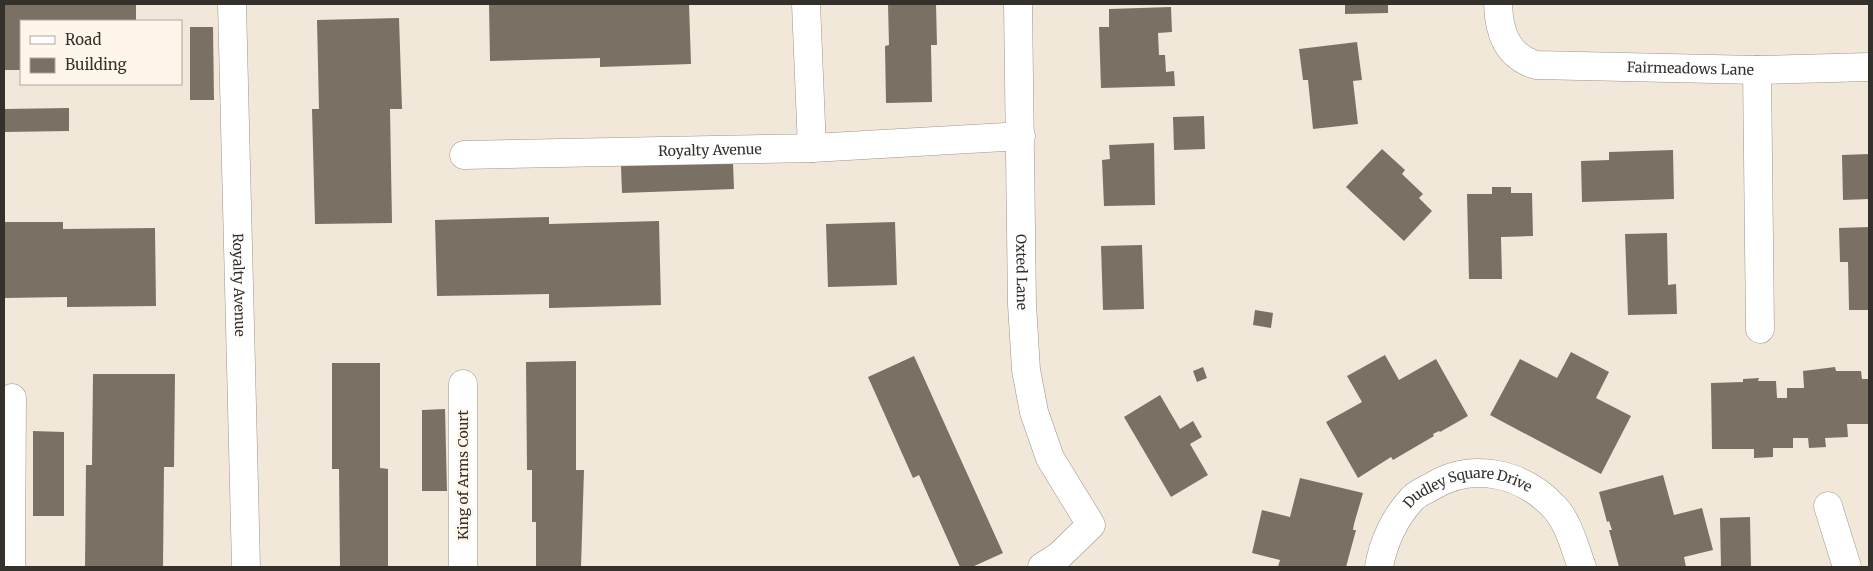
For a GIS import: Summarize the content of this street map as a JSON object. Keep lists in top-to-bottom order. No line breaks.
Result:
{"streets":{"street":["Fairmeadows Lane","Royalty Avenue","Oxted Lane","King of Arms Court","Dudley Square Drive"]},"crossings":[["Royalty Avenue","Oxted Lane"]],"legend":["Road","Building"]}
